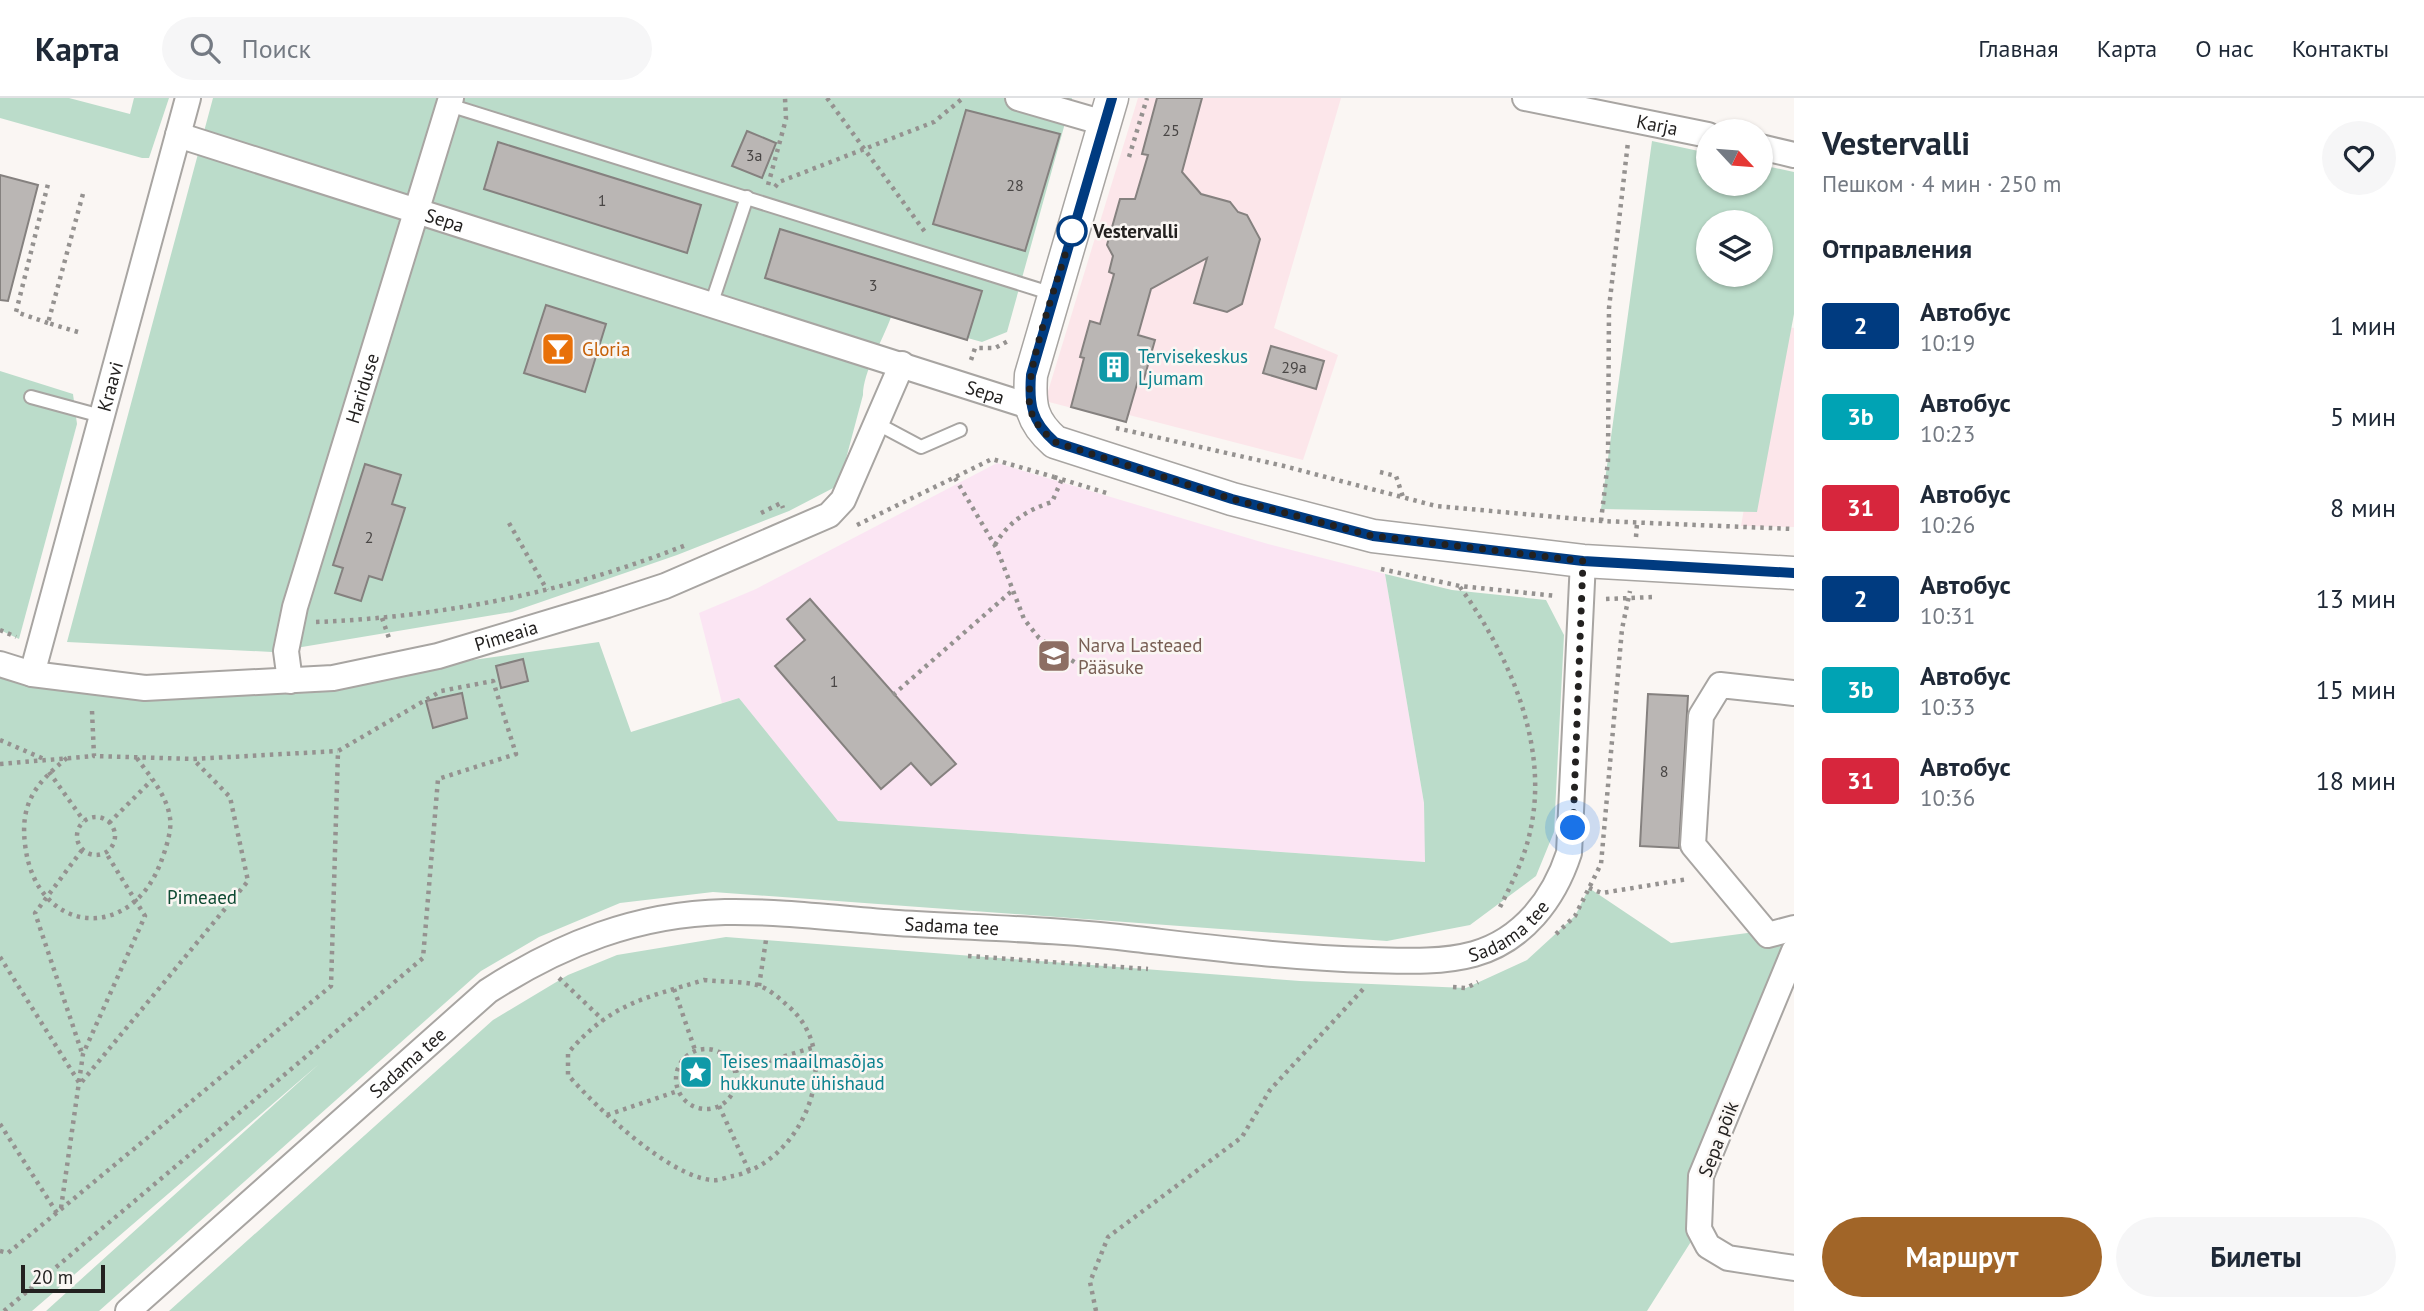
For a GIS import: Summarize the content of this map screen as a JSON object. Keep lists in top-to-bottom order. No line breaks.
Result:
{"streets":{"street":["Karja","Sepa","Kraavi","Hariduse","Pimeaia","Sadama tee","Sepa põik"]},"crossings":[["Sepa","Kraavi"],["Sepa","Hariduse"],["Sepa","Pimeaia"],["Sepa","Sadama tee"],["Kraavi","Pimeaia"],["Hariduse","Pimeaia"]],"parks":["Pimeaed"],"places":{"other":["Vestervalli"],"bar":["Gloria"],"building":["Tervisekeskus Ljumam"],"school or university":["Narva Lasteaed Pääsuke"],"place":["Teises maailmasõjas hukkunute ühishaud"]},"lines":["bus line 2"],"house_numbers":["25","3a","28","1","3","29a","2","1","8"],"scale_bar":"20 m","north":"bottom right","page":{"header":"Карта","search":"Поиск","nav":["Главная","Карта","О нас","Контакты"],"heading":[["Vestervalli","Пешком · 4 мин · 250 m"],"Отправления"],"list":[{"mark":"2","name":"Автобус","note":"10:19","value":"1 мин"},{"mark":"3b","name":"Автобус","note":"10:23","value":"5 мин"},{"mark":"31","name":"Автобус","note":"10:26","value":"8 мин"},{"mark":"2","name":"Автобус","note":"10:31","value":"13 мин"},{"mark":"3b","name":"Автобус","note":"10:33","value":"15 мин"},{"mark":"31","name":"Автобус","note":"10:36","value":"18 мин"}],"buttons":["Маршрут","Билеты"],"scale":"20 m"}}
